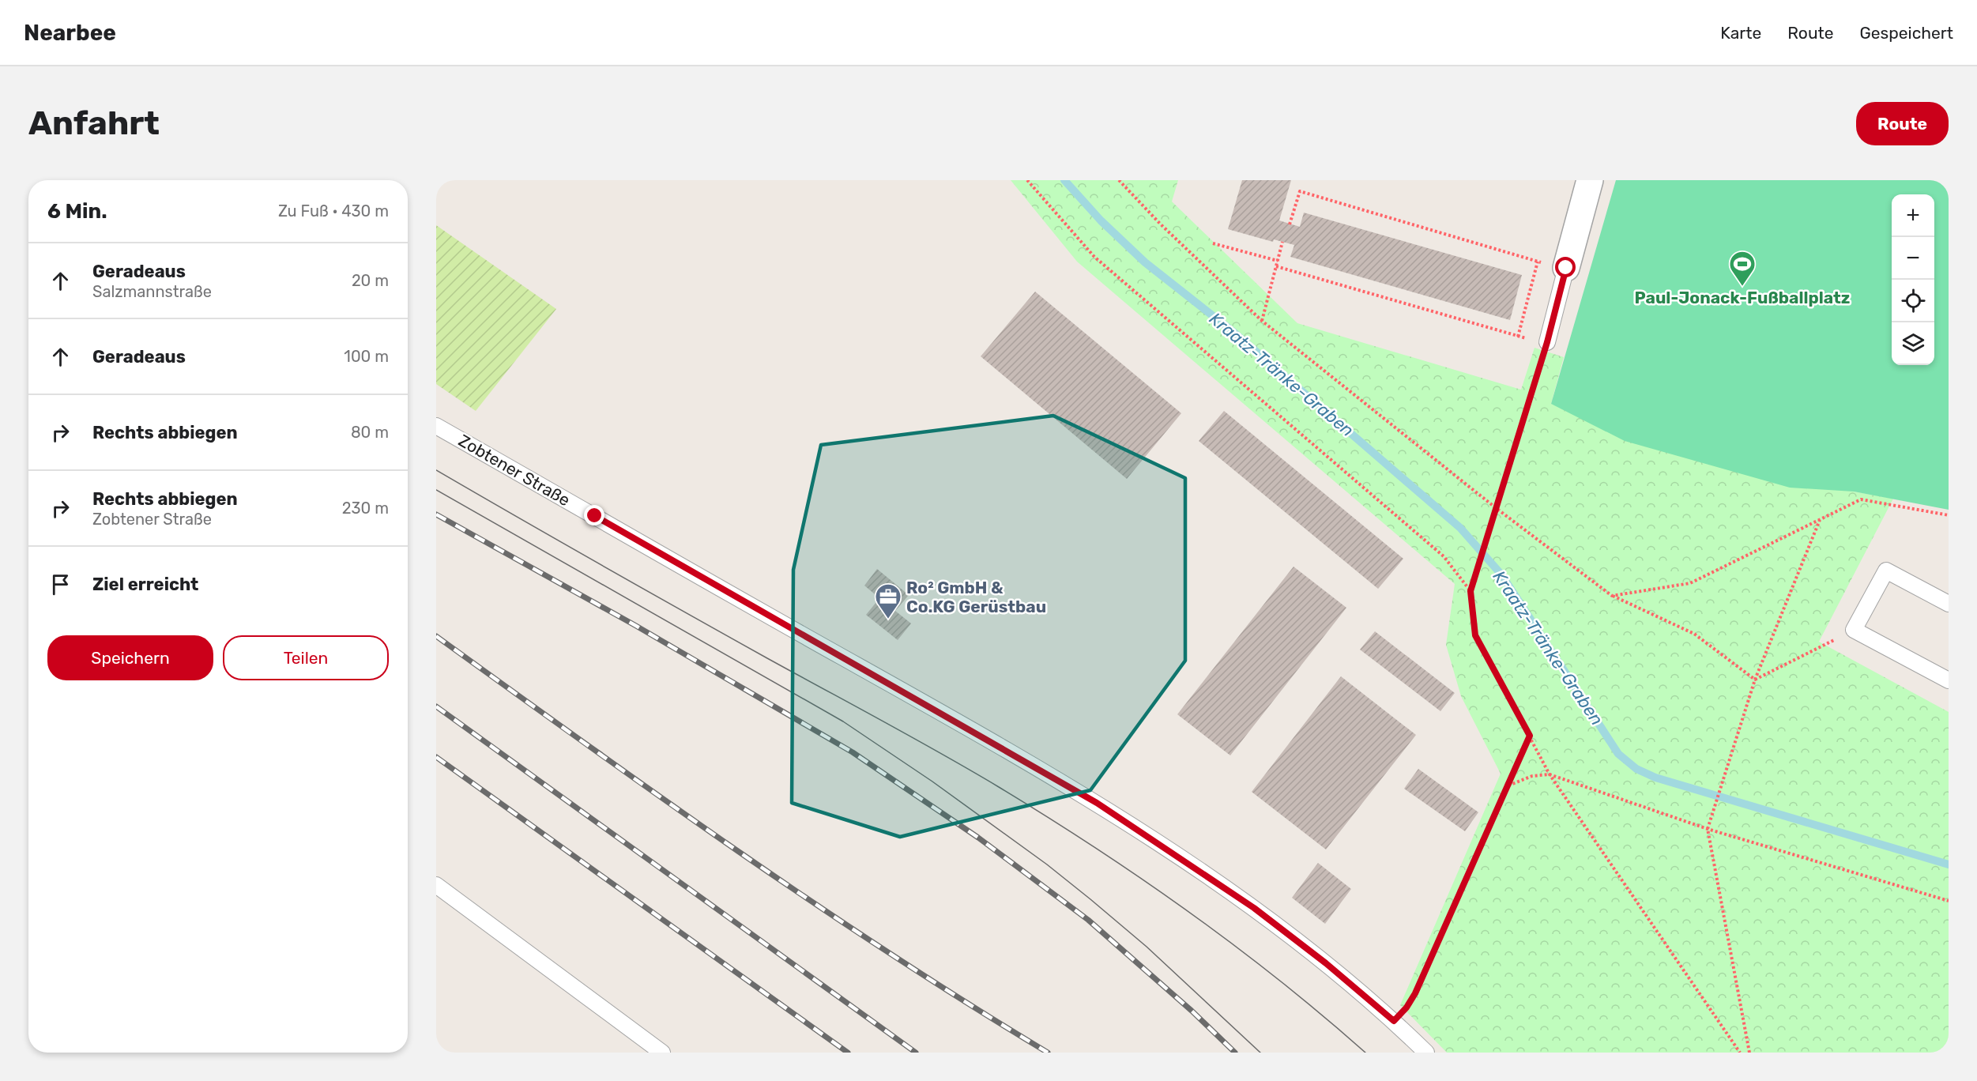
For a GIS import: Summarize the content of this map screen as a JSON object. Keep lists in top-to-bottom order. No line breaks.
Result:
{"streets":{"lane":["Zobtener Straße"]},"water":["Kraatz-Tränke-Graben"],"places":{"sports":["Paul-Jonack-Fußballplatz"],"office":["Ro² GmbH & Co.KG Gerüstbau"]},"page":{"header":"Nearbee","nav":["Karte","Route","Gespeichert"],"buttons":["Route",["Speichern","Teilen"]],"title":"Anfahrt","heading":["6 Min.","Zu Fuß · 430 m"],"map_buttons":["+","−"],"list":[["Geradeaus","Salzmannstraße","20 m"],["Geradeaus","100 m"],["Rechts abbiegen","80 m"],["Rechts abbiegen","Zobtener Straße","230 m"],"Ziel erreicht"]}}
